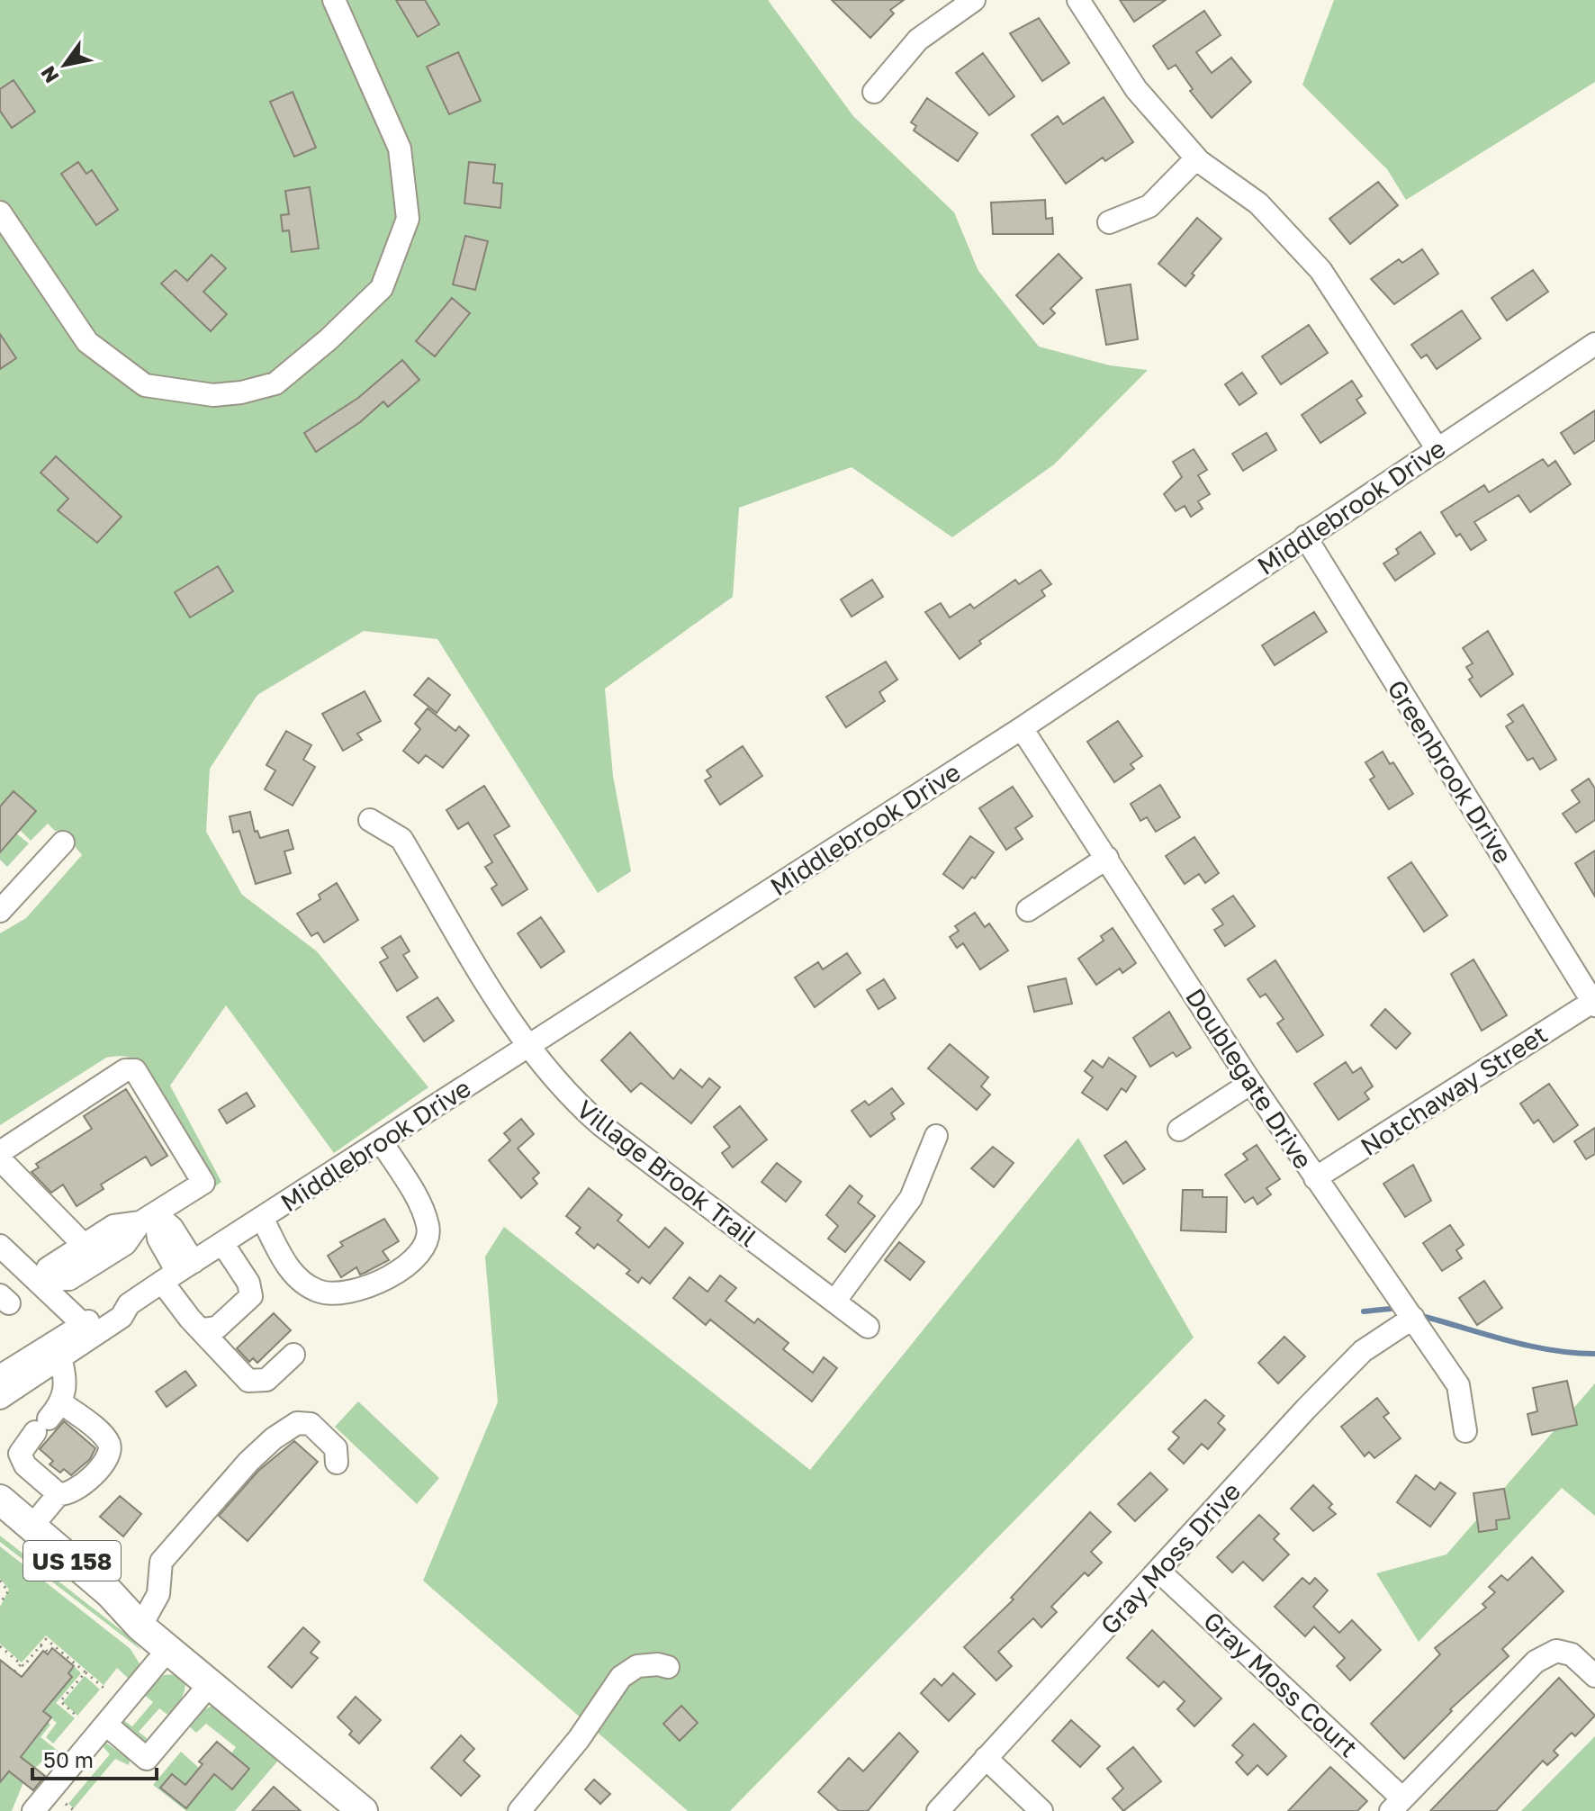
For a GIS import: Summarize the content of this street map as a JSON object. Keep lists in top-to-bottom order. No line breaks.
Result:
{"streets":{"main road":["US 158"],"street":["Middlebrook Drive","Greenbrook Drive","Doublegate Drive","Notchaway Street","Village Brook Trail","Gray Moss Drive","Gray Moss Court"]},"crossings":[["Middlebrook Drive","Greenbrook Drive"],["Middlebrook Drive","Doublegate Drive"],["Middlebrook Drive","Village Brook Trail"],["Greenbrook Drive","Notchaway Street"],["Doublegate Drive","Notchaway Street"],["Doublegate Drive","Gray Moss Drive"],["Gray Moss Drive","Gray Moss Court"]],"scale_bar":"50 m","north":"bottom left"}
